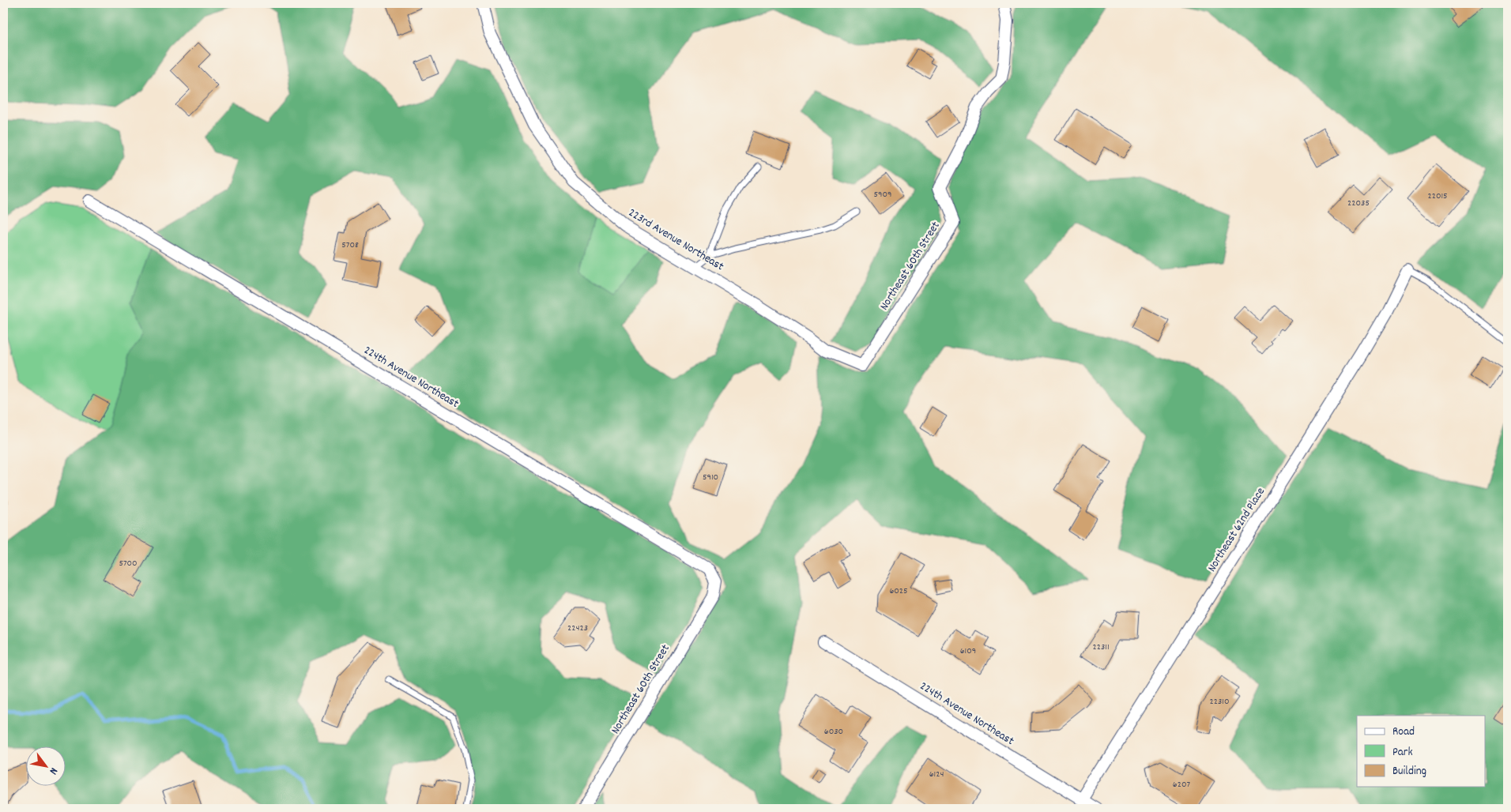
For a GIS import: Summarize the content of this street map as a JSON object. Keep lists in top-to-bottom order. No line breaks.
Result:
{"streets":{"street":["223rd Avenue Northeast","Northeast 60th Street","224th Avenue Northeast","Northeast 62nd Place"]},"crossings":[["223rd Avenue Northeast","Northeast 60th Street"],["Northeast 60th Street","224th Avenue Northeast"],["224th Avenue Northeast","Northeast 62nd Place"]],"house_numbers":["5909","22015","22035","5708","5910","5700","6025","22423","22311","6109","22310","6030","6124","6207"],"legend":["Road","Park","Building"],"north":"bottom right"}
